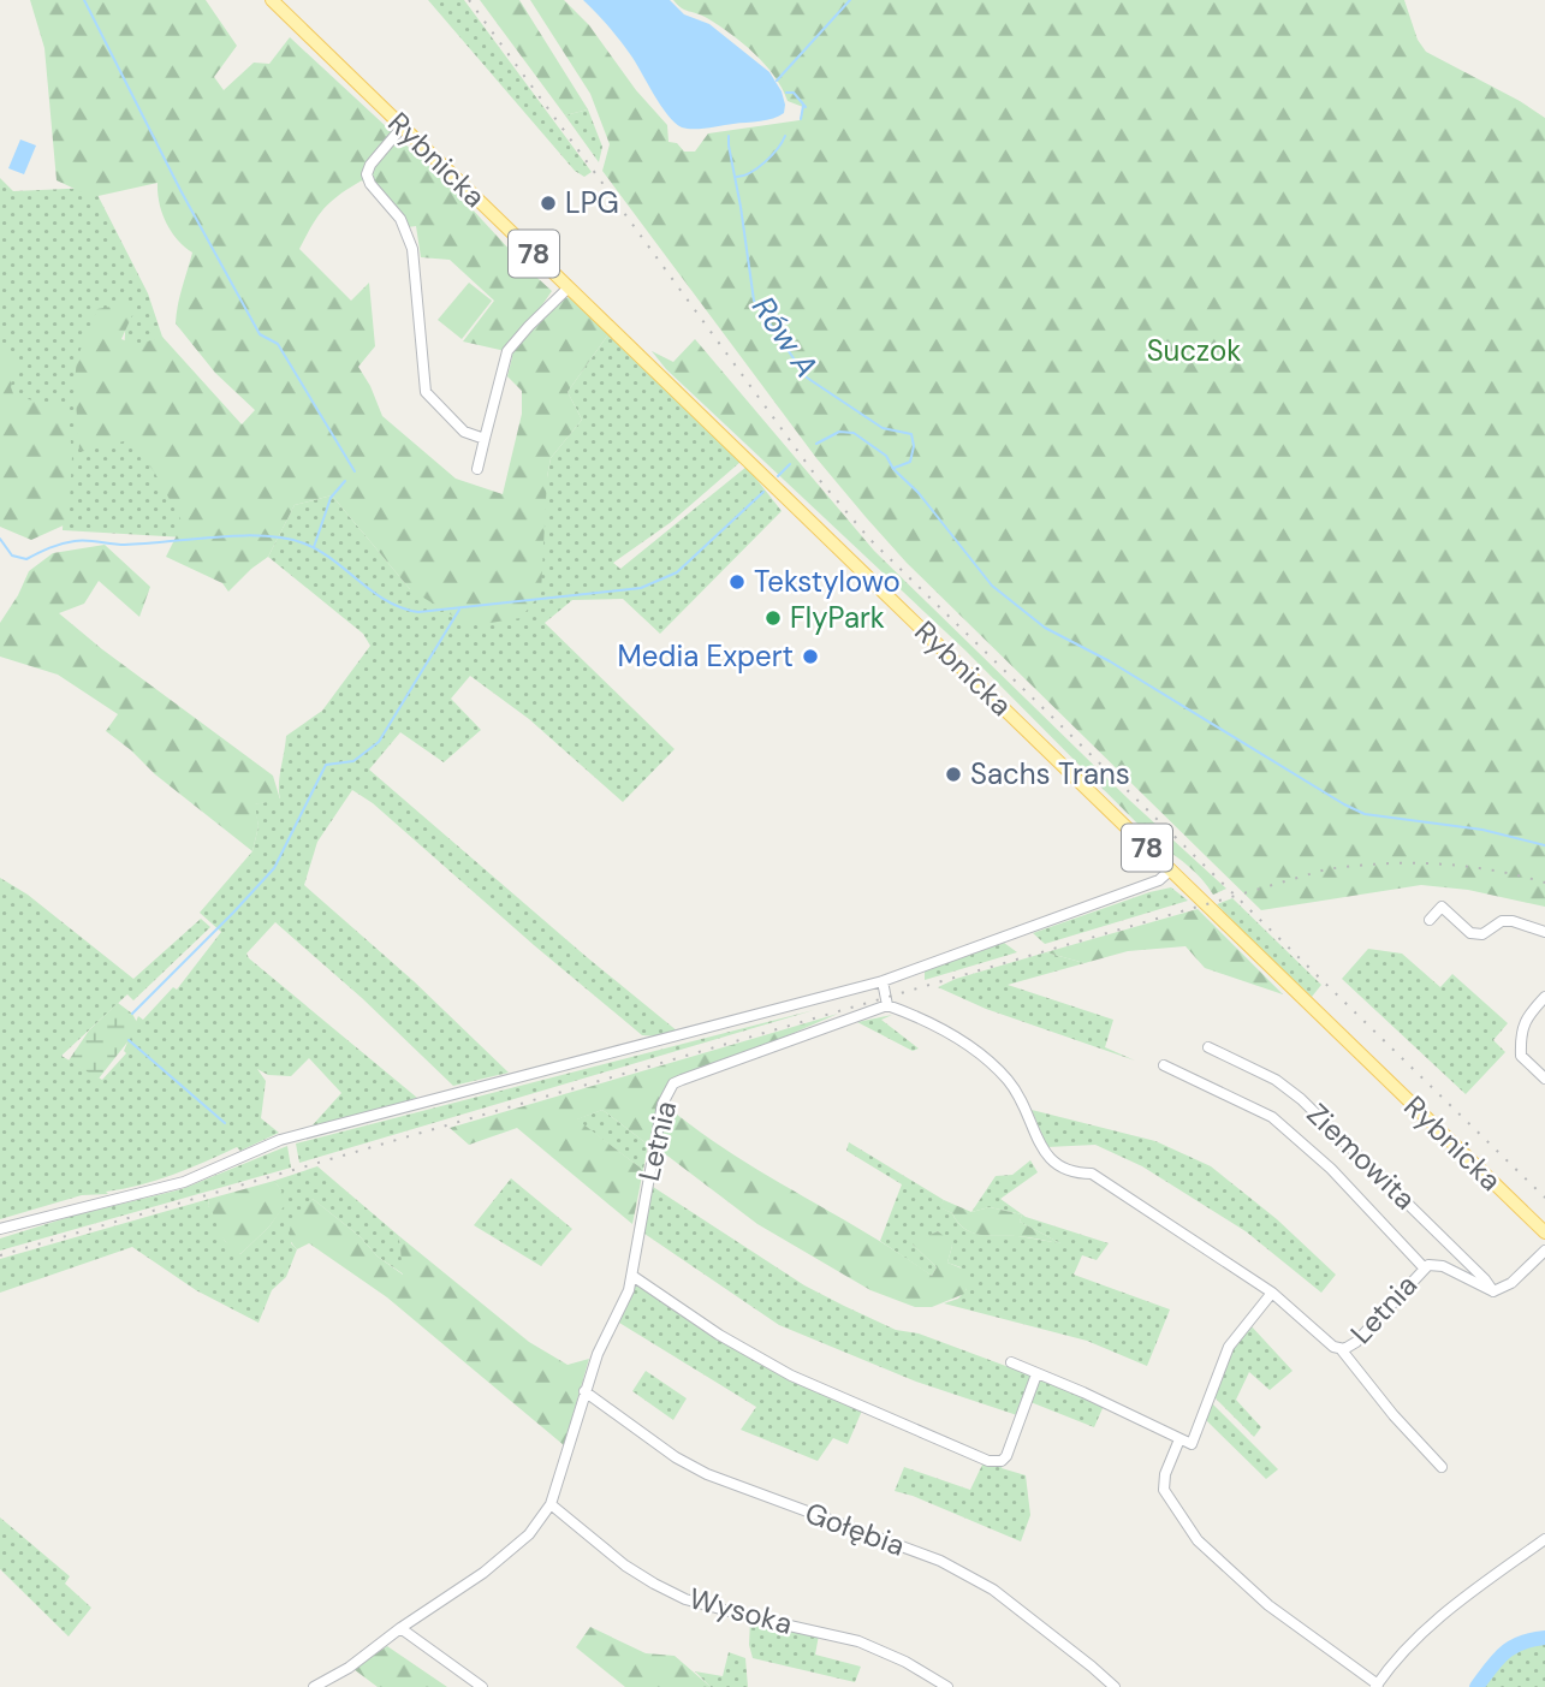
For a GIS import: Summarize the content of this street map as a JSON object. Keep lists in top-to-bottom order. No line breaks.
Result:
{"streets":{"main road":["Rybnicka","78"],"street":["Letnia","Ziemowita","Gołębia","Wysoka"]},"crossings":[["Letnia","Ziemowita"],["Letnia","Gołębia"],["Letnia","Wysoka"]],"water":["Rów A"],"parks":["Suczok"],"places":["LPG","Tekstylowo","FlyPark","Media Expert","Sachs Trans"]}
